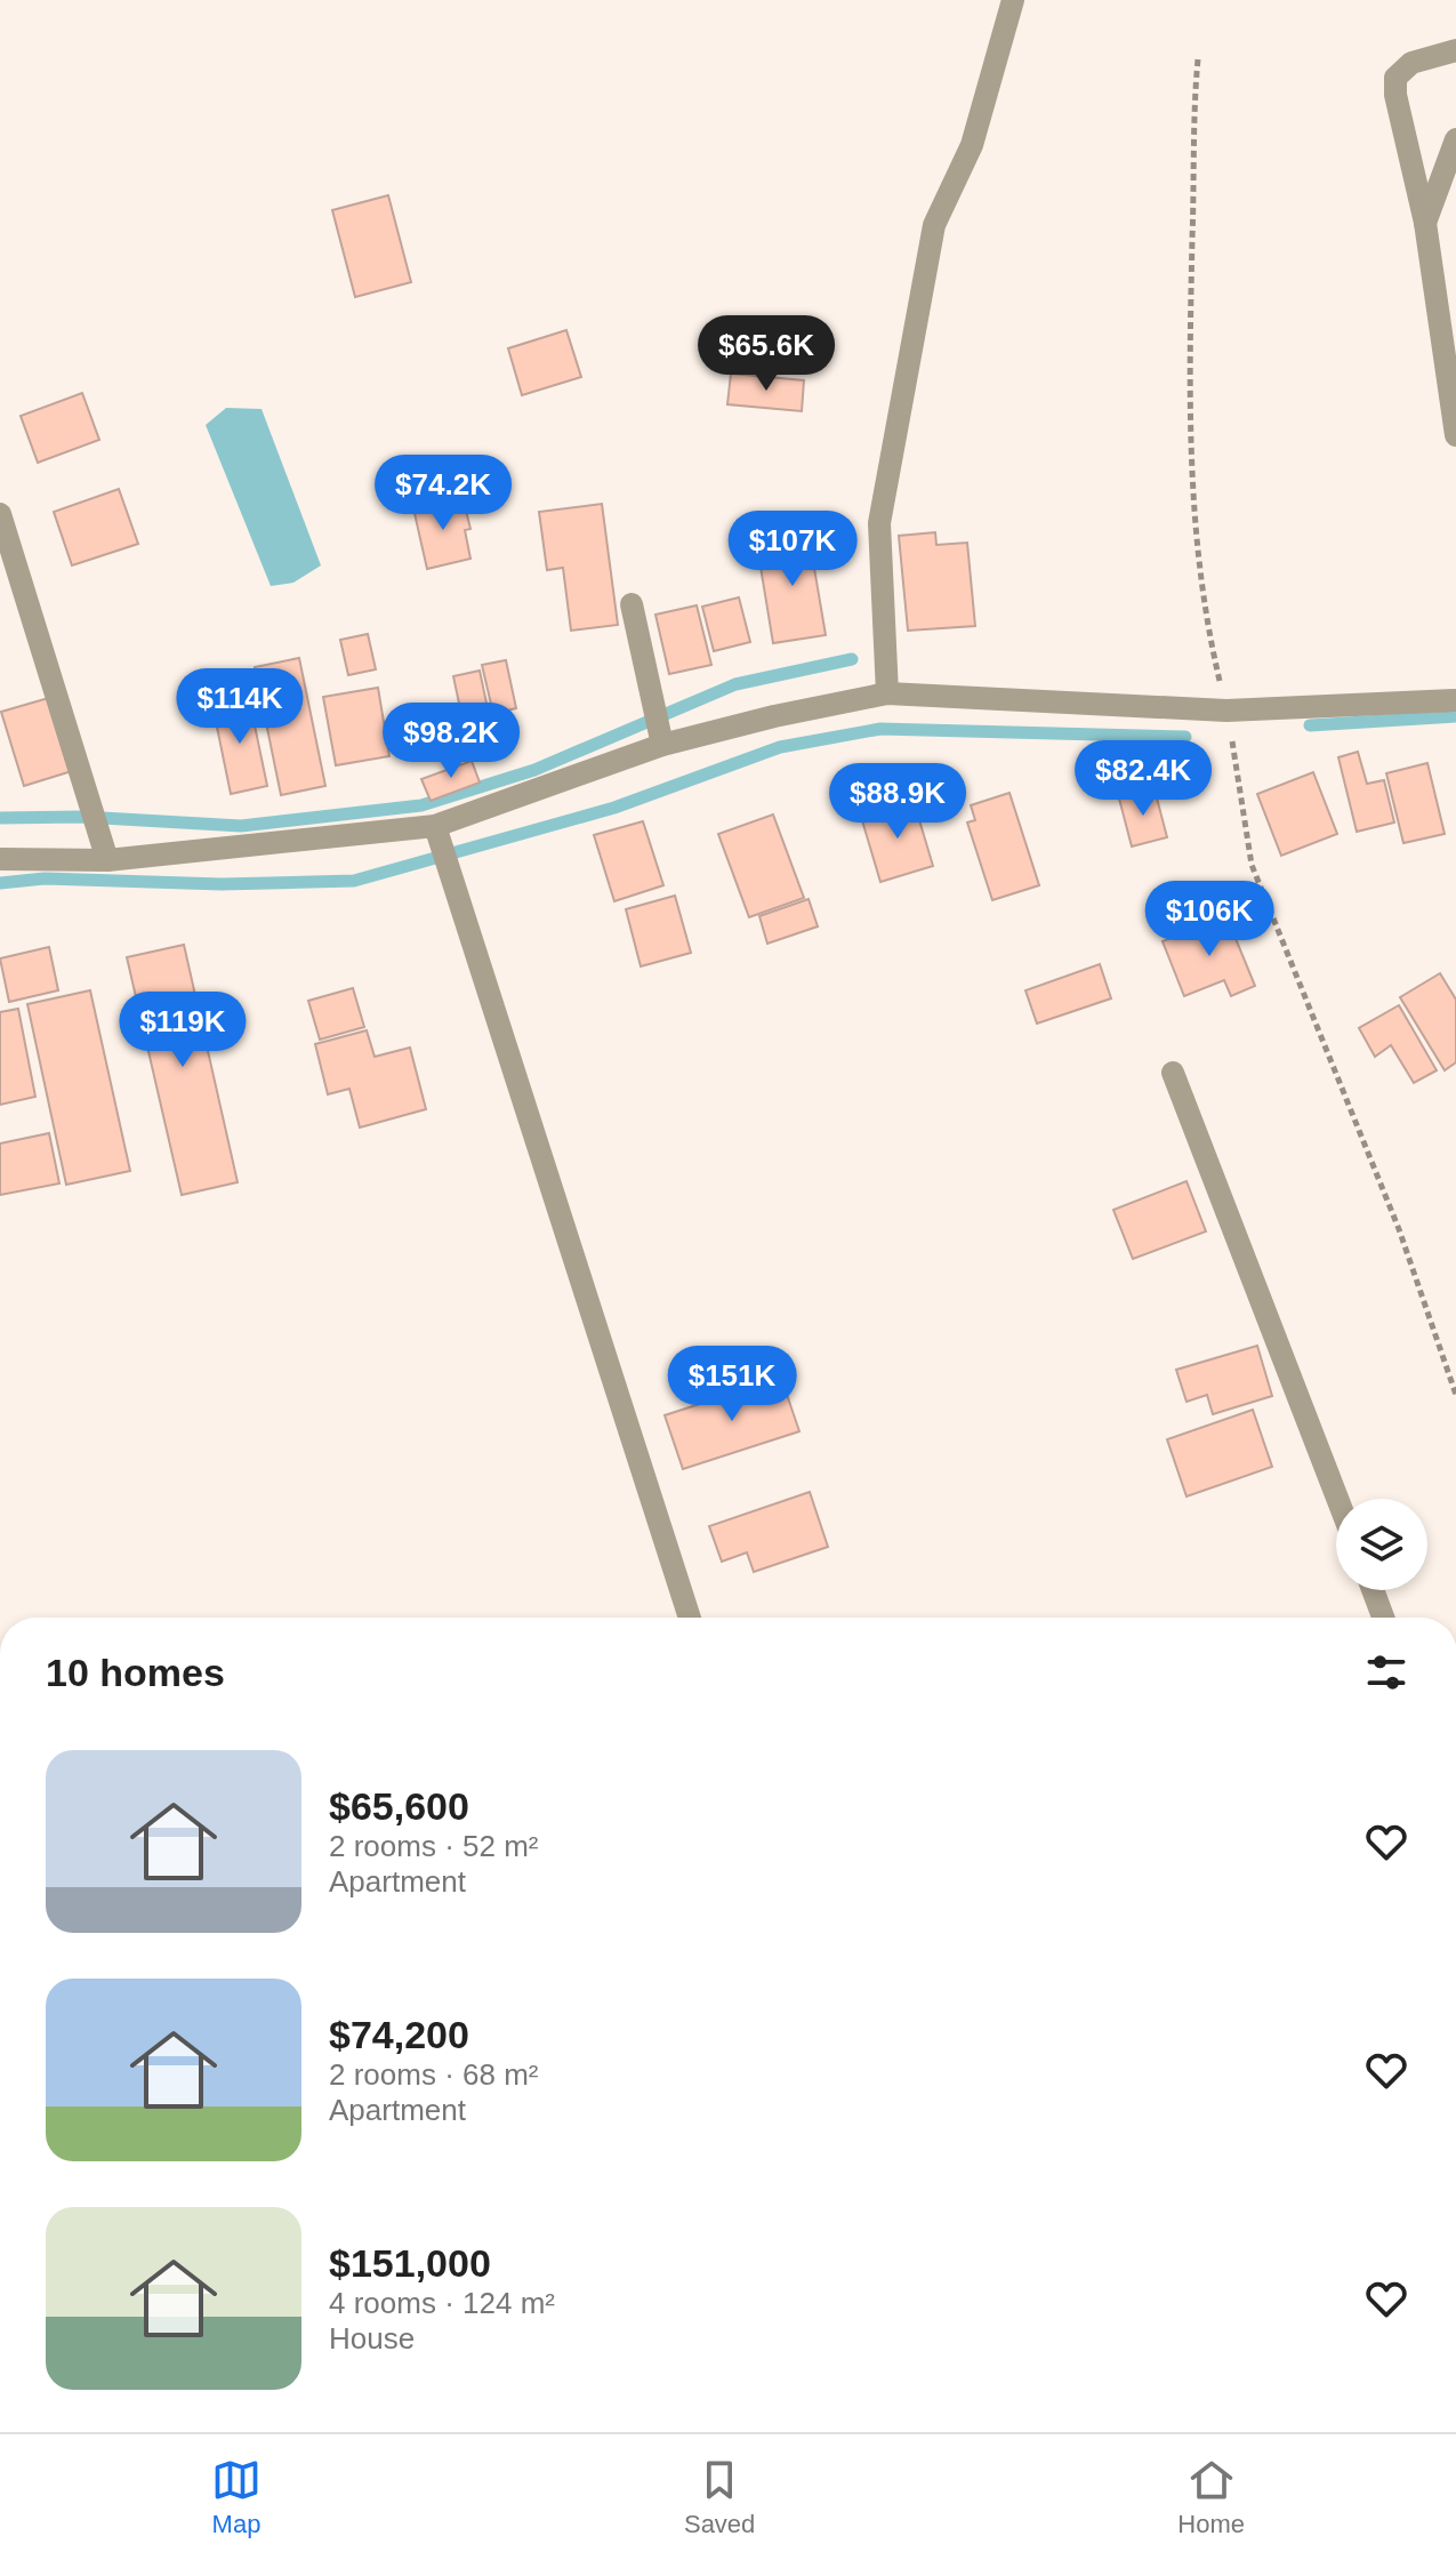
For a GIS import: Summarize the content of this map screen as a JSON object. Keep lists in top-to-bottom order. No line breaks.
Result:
{"page":{"price":["$65.6K","$74.2K","$107K","$114K","$98.2K","$82.4K","$88.9K","$106K","$119K","$151K"],"heading":"10 homes","list":[{"name":"$65,600","note":"2 rooms · 52 m² · Apartment"},{"name":"$74,200","note":"2 rooms · 68 m² · Apartment"},{"name":"$151,000","note":"4 rooms · 124 m² · House"}],"tabs":["Map","Saved","Home"]}}
